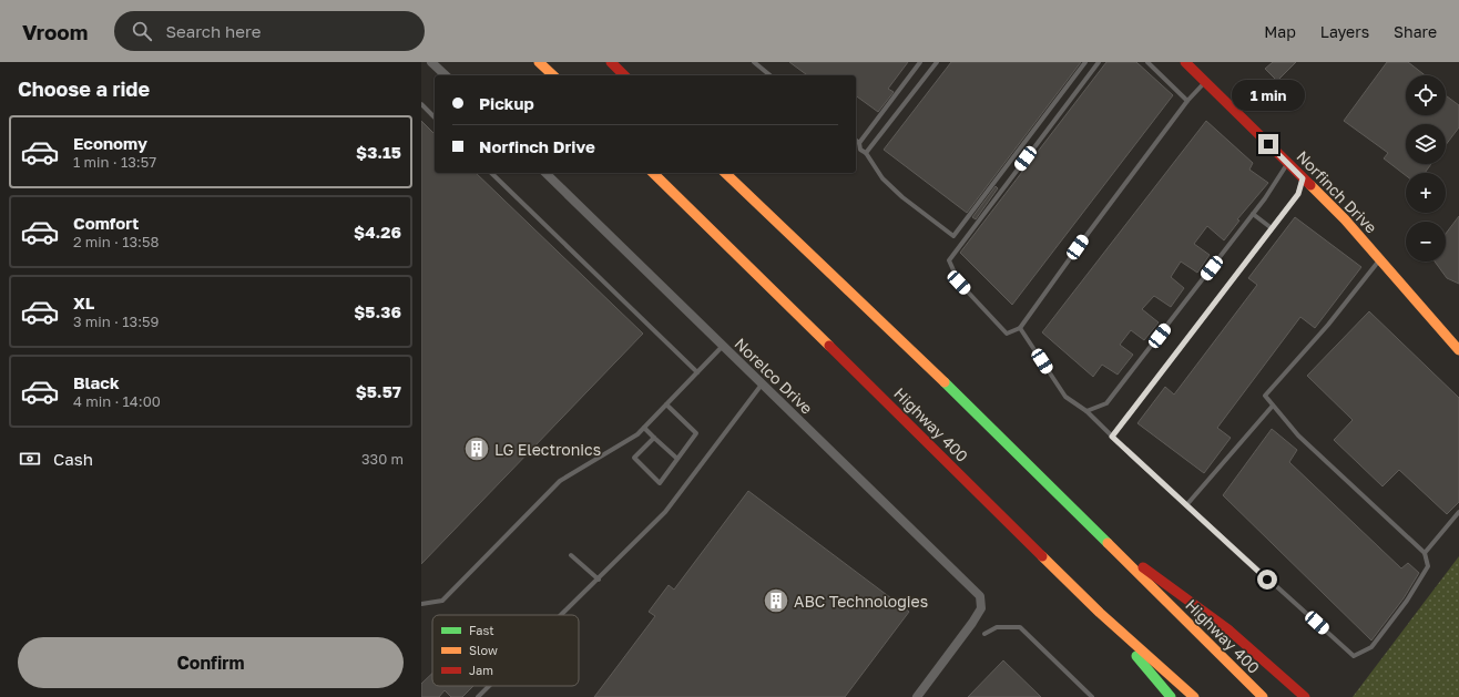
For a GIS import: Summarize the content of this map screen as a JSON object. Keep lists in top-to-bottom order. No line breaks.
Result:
{"streets":{"main road":["Norfinch Drive","Highway 400"],"street":["Norelco Drive"]},"places":{"building":["LG Electronics","ABC Technologies"]},"legend":["Fast","Slow","Jam"],"page":{"header":"Vroom","search":"Search here","nav":["Map","Layers","Share"],"heading":"Choose a ride","map_buttons":["+","−"],"banner":["Pickup","Norfinch Drive"],"bubble":"1 min","list":[{"name":"Economy","note":"1 min · 13:57","value":"$3.15"},{"name":"Comfort","note":"2 min · 13:58","value":"$4.26"},{"name":"XL","note":"3 min · 13:59","value":"$5.36"},{"name":"Black","note":"4 min · 14:00","value":"$5.57"}],"pay":["Cash","330 m"],"buttons":"Confirm"}}
